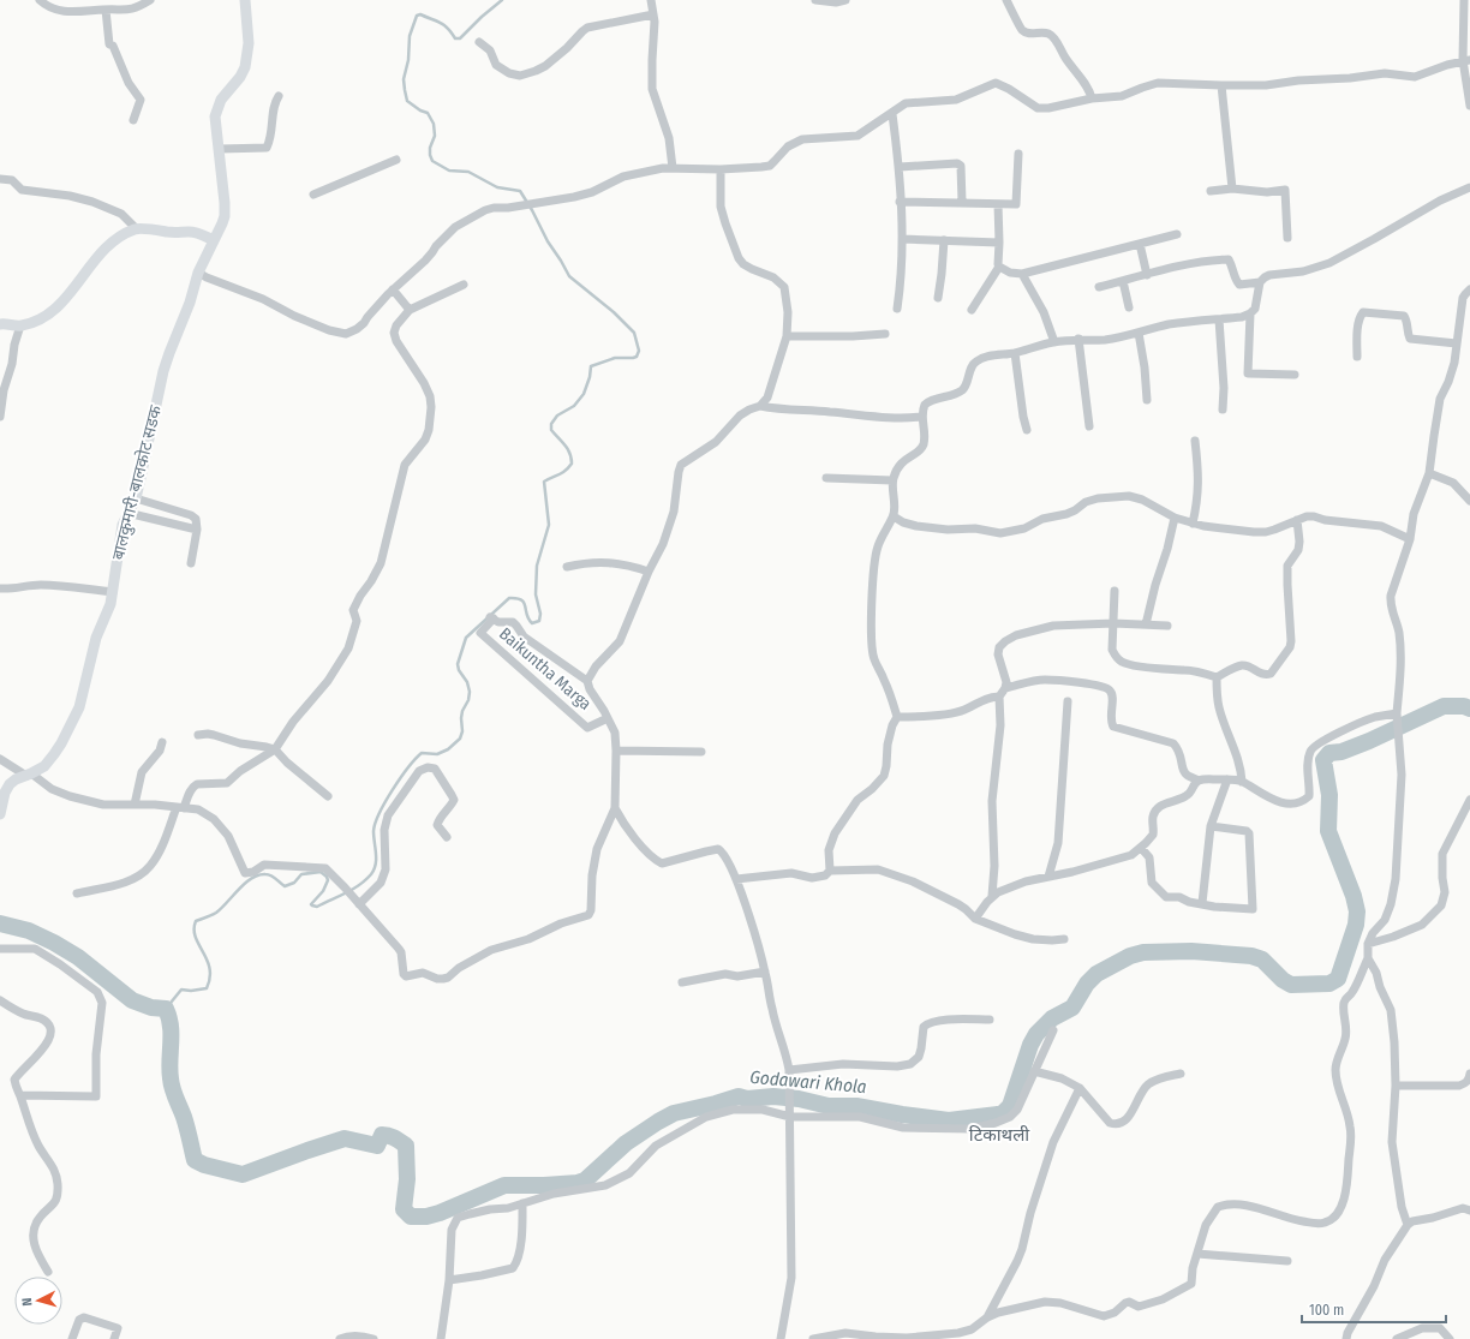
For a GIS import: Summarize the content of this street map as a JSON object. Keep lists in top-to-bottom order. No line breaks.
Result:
{"streets":{"main road":["बालकुमारी-बालकोट सडक"],"street":["Baikuntha Marga"]},"districts":["टिकाथली"],"water":["Godawari Khola"],"scale_bar":"100 m","north":"left"}
